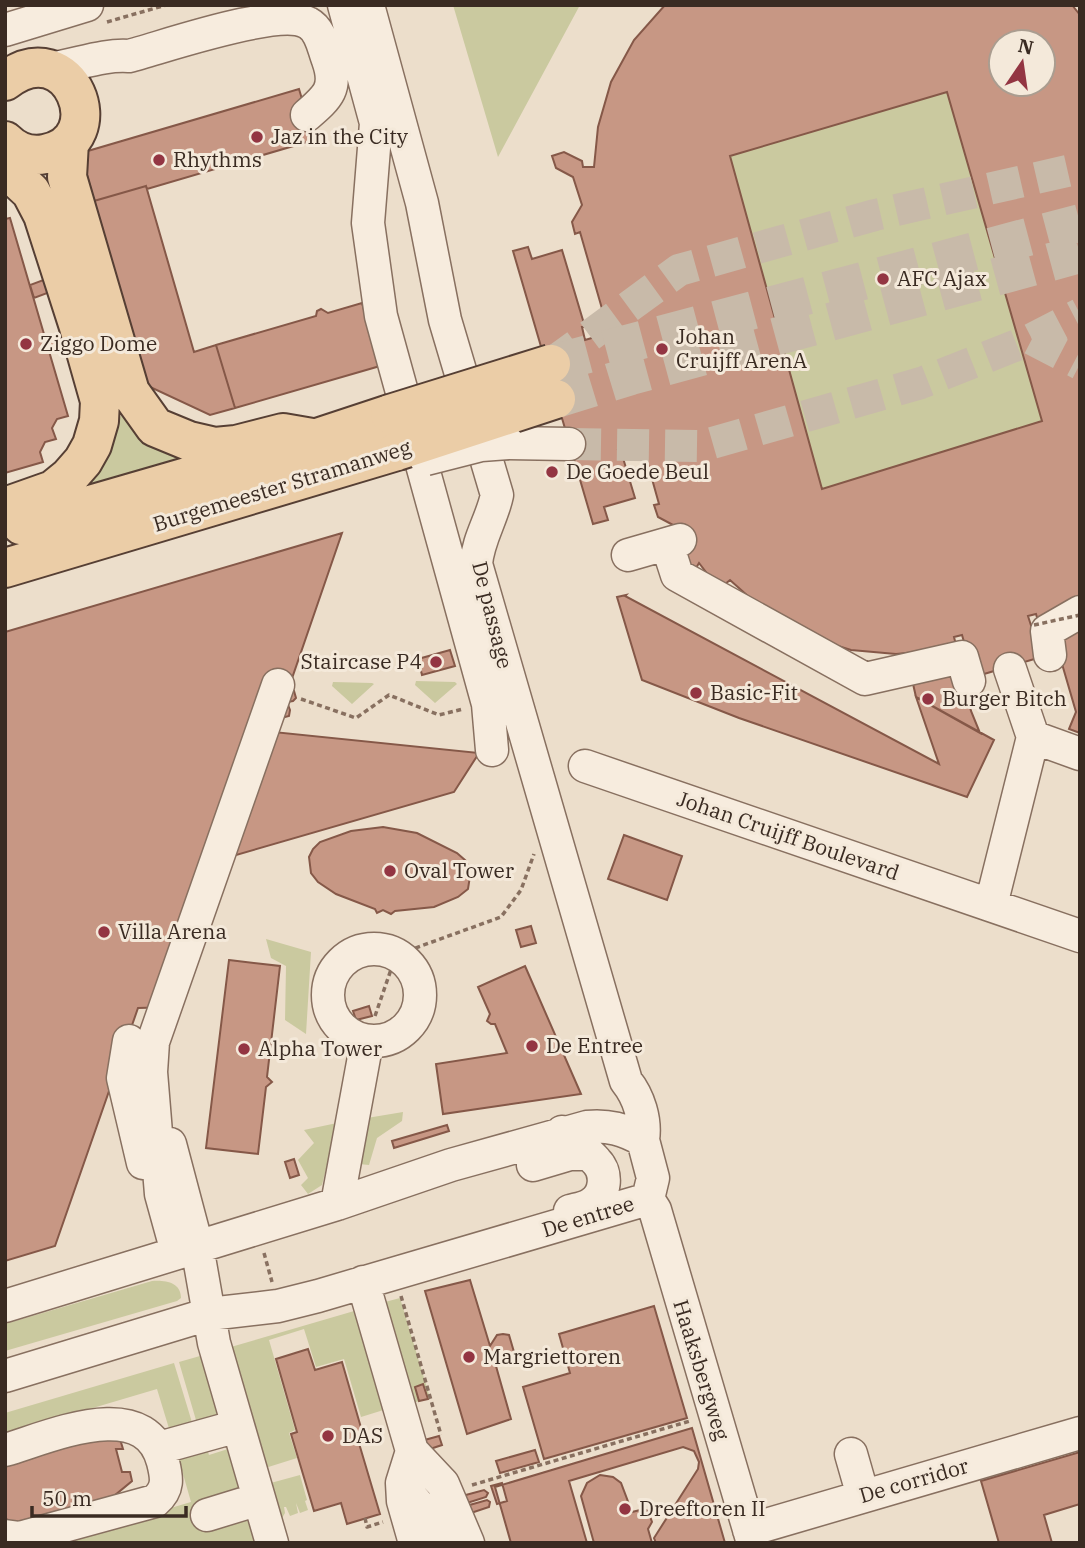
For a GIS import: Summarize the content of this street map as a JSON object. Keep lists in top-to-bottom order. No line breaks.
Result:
{"streets":{"main road":["Burgemeester Stramanweg"],"street":["De passage","Johan Cruijff Boulevard","De entree","Haaksbergweg","De corridor"]},"crossings":[["De passage","De entree"],["De entree","Haaksbergweg"],["Haaksbergweg","De corridor"]],"places":["Jaz in the City","Rhythms","AFC Ajax","Ziggo Dome","Johan Cruijff ArenA","De Goede Beul","Staircase P4","Basic-Fit","Burger Bitch","Oval Tower","Villa Arena","De Entree","Alpha Tower","Margriettoren","DAS","Dreeftoren II"],"scale_bar":"50 m","north":"top"}
